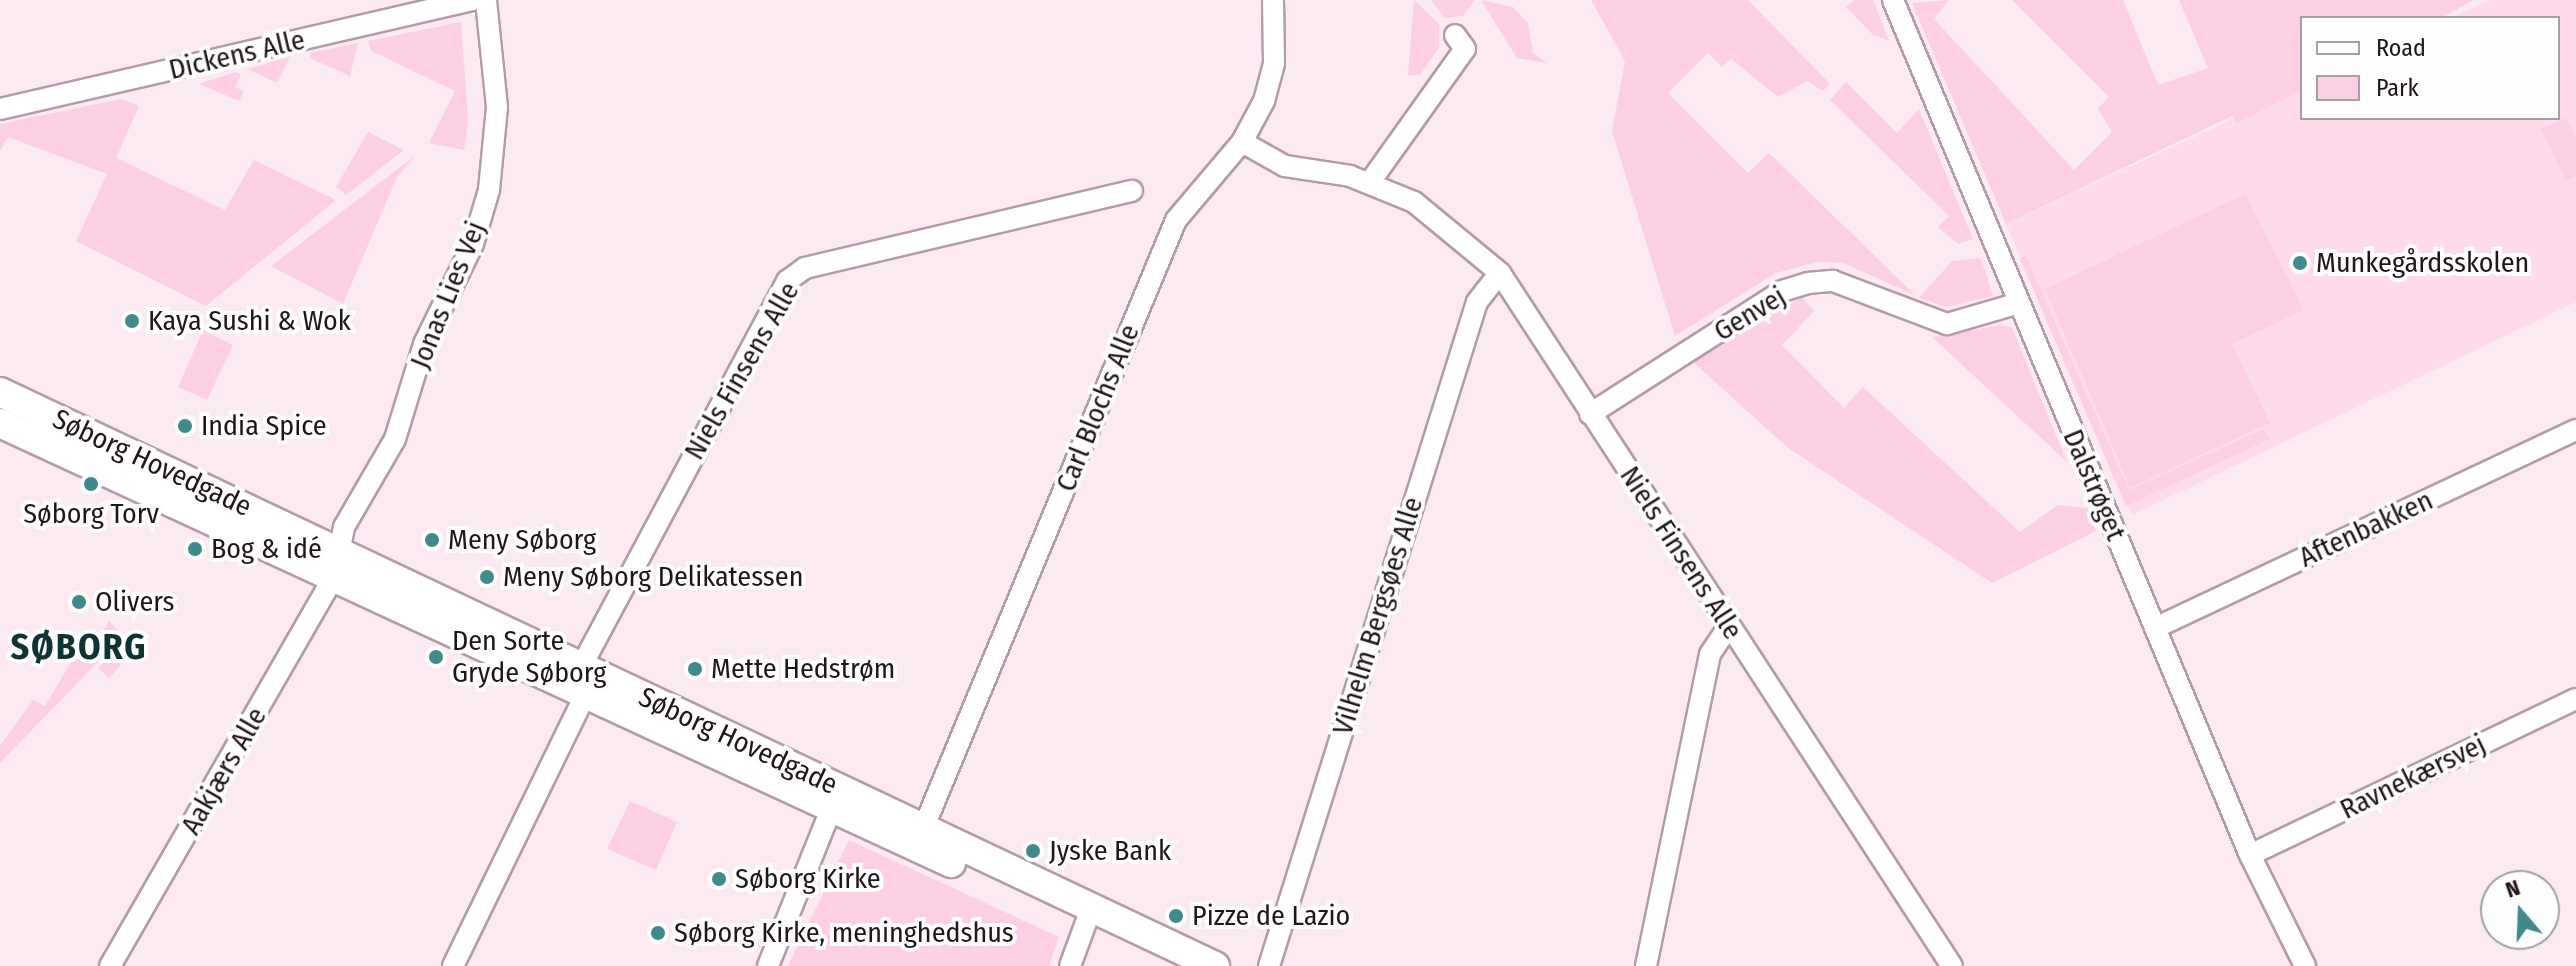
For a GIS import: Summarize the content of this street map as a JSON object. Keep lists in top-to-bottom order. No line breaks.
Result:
{"streets":{"street":["Dickens Alle","Jonas Lies Vej","Genvej","Niels Finsens Alle","Carl Blochs Alle","Søborg Hovedgade","Dalstrøget","Aftenbakken","Vilhelm Bergsøes Alle","Aakjærs Alle","Ravnekærsvej"]},"crossings":[["Jonas Lies Vej","Søborg Hovedgade"],["Jonas Lies Vej","Aakjærs Alle"],["Genvej","Niels Finsens Alle"],["Genvej","Dalstrøget"],["Niels Finsens Alle","Carl Blochs Alle"],["Niels Finsens Alle","Søborg Hovedgade"],["Niels Finsens Alle","Vilhelm Bergsøes Alle"],["Carl Blochs Alle","Søborg Hovedgade"],["Søborg Hovedgade","Aakjærs Alle"],["Dalstrøget","Aftenbakken"],["Dalstrøget","Ravnekærsvej"]],"districts":["SØBORG"],"places":["Munkegårdsskolen","Kaya Sushi & Wok","India Spice","Søborg Torv","Meny Søborg","Bog & idé","Meny Søborg Delikatessen","Olivers","Den Sorte Gryde Søborg","Mette Hedstrøm","Jyske Bank","Søborg Kirke","Pizze de Lazio","Søborg Kirke, meninghedshus"],"legend":["Road","Park"],"north":"top"}
